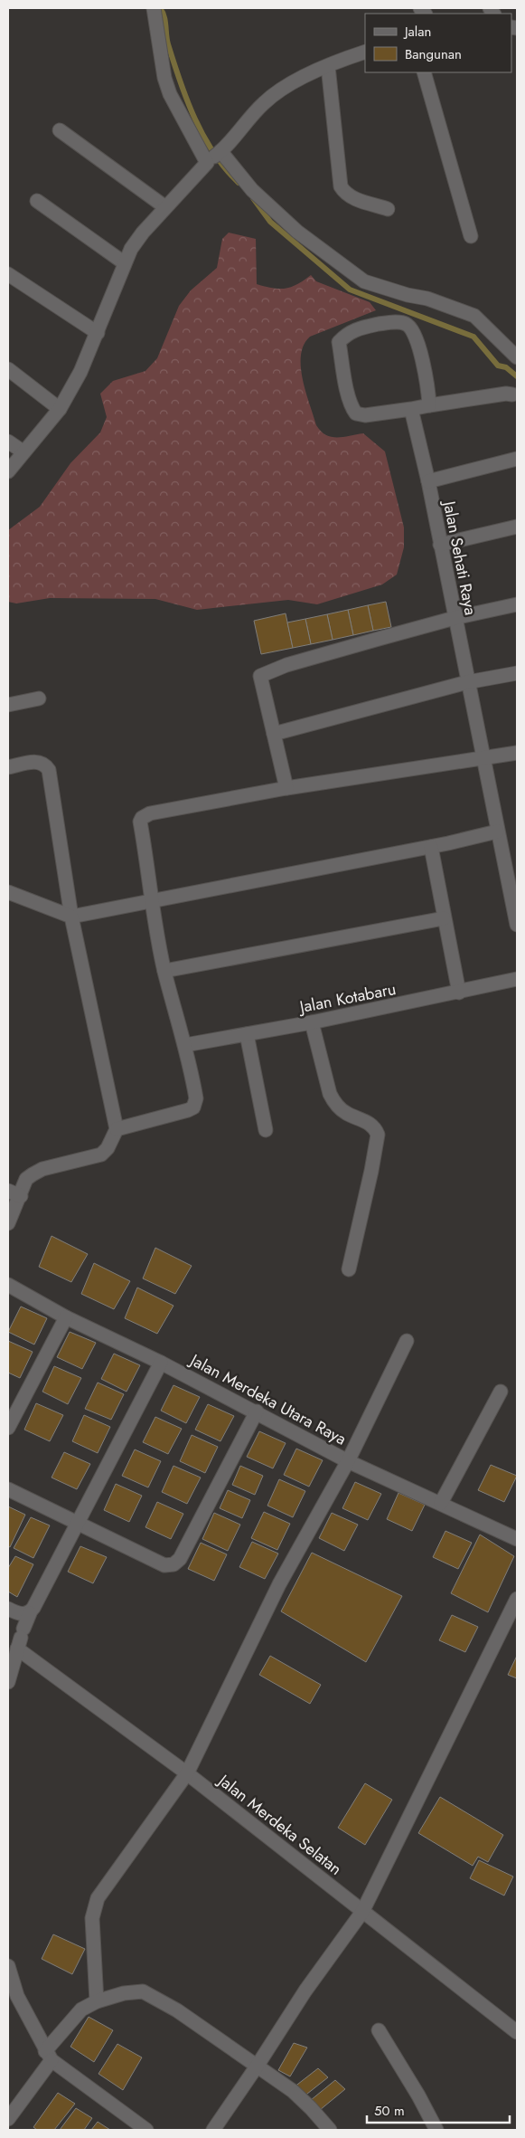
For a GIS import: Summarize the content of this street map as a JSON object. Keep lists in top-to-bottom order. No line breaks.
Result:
{"streets":{"street":["Jalan Sehati Raya","Jalan Kotabaru","Jalan Merdeka Utara Raya","Jalan Merdeka Selatan"]},"legend":["Jalan","Bangunan"],"scale_bar":"50 m"}
